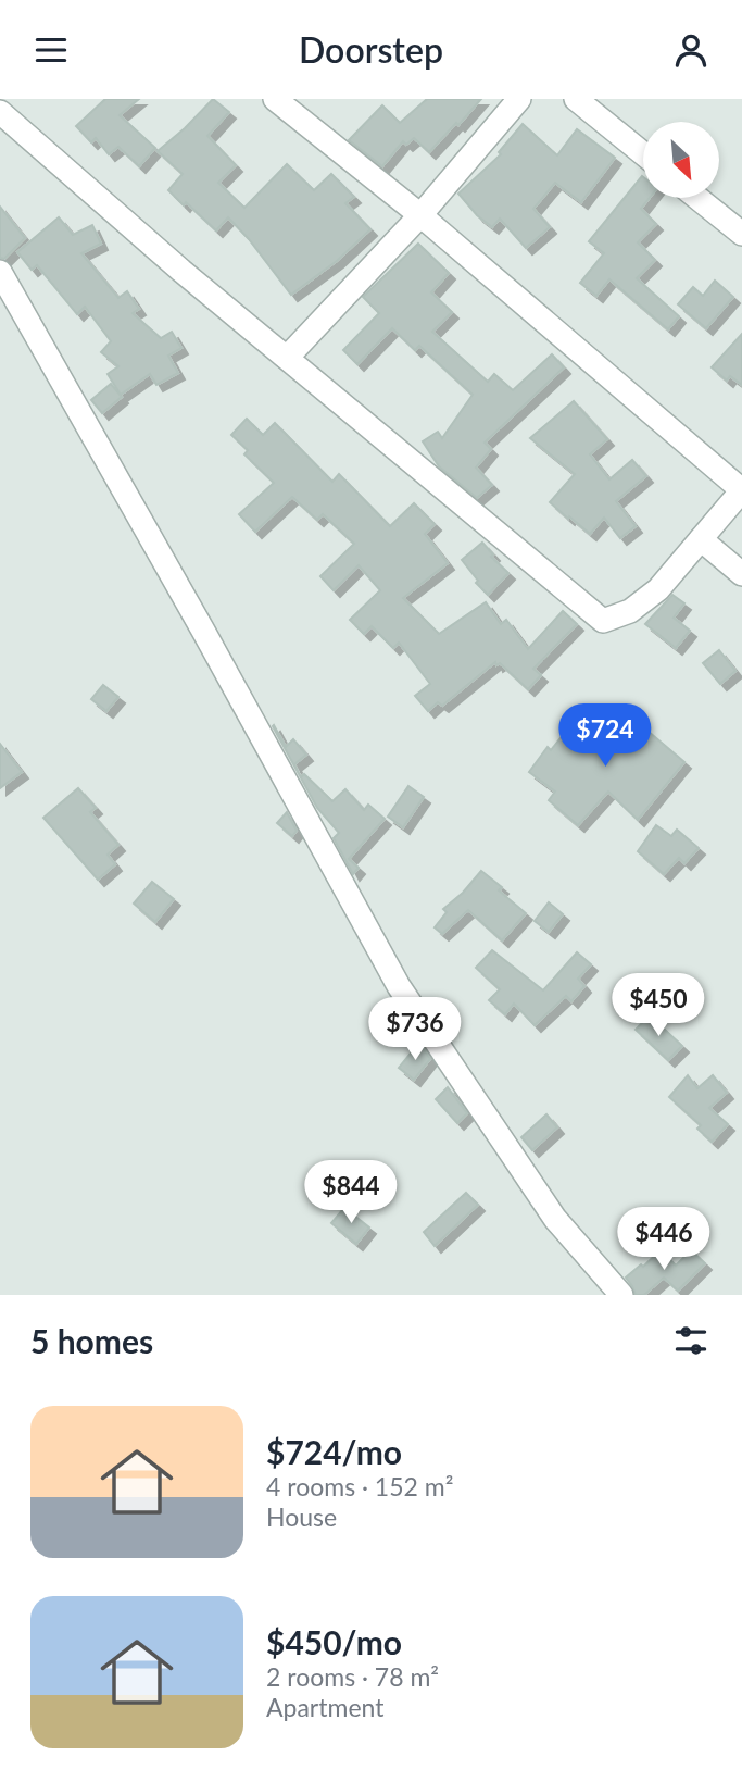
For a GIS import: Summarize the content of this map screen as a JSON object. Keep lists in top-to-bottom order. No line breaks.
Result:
{"north":"bottom right","page":{"header":"Doorstep","price":["$724","$450","$736","$844","$446"],"heading":"5 homes","list":[{"name":"$724/mo","note":"4 rooms · 152 m² · House"},{"name":"$450/mo","note":"2 rooms · 78 m² · Apartment"}]}}
